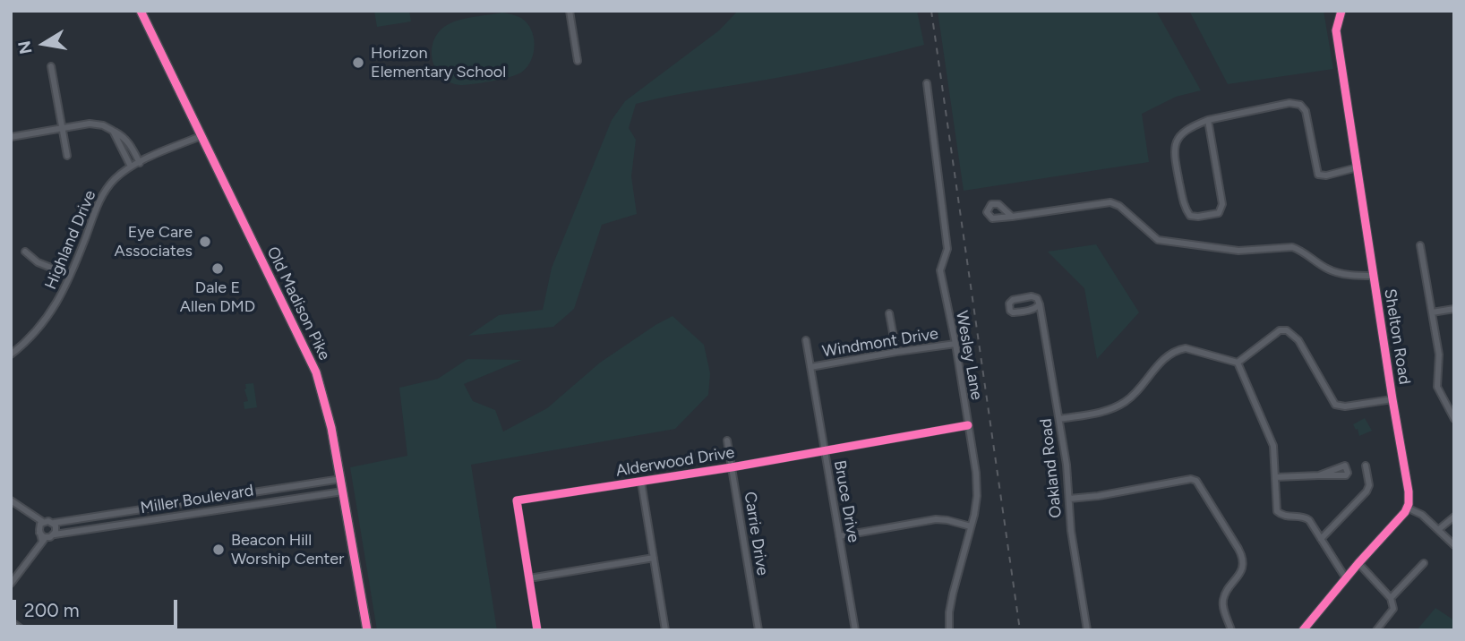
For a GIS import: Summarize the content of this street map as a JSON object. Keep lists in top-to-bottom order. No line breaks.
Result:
{"streets":{"main road":["Old Madison Pike"],"street":["Highland Drive","Shelton Road","Windmont Drive","Wesley Lane","Alderwood Drive","Oakland Road","Miller Boulevard","Bruce Drive","Carrie Drive"]},"crossings":[["Highland Drive","Old Madison Pike"],["Old Madison Pike","Miller Boulevard"],["Windmont Drive","Wesley Lane"],["Windmont Drive","Bruce Drive"],["Wesley Lane","Alderwood Drive"],["Alderwood Drive","Bruce Drive"],["Alderwood Drive","Carrie Drive"]],"places":["Horizon Elementary School","Eye Care Associates","Dale E Allen DMD","Beacon Hill Worship Center"],"scale_bar":"200 m","north":"left"}
